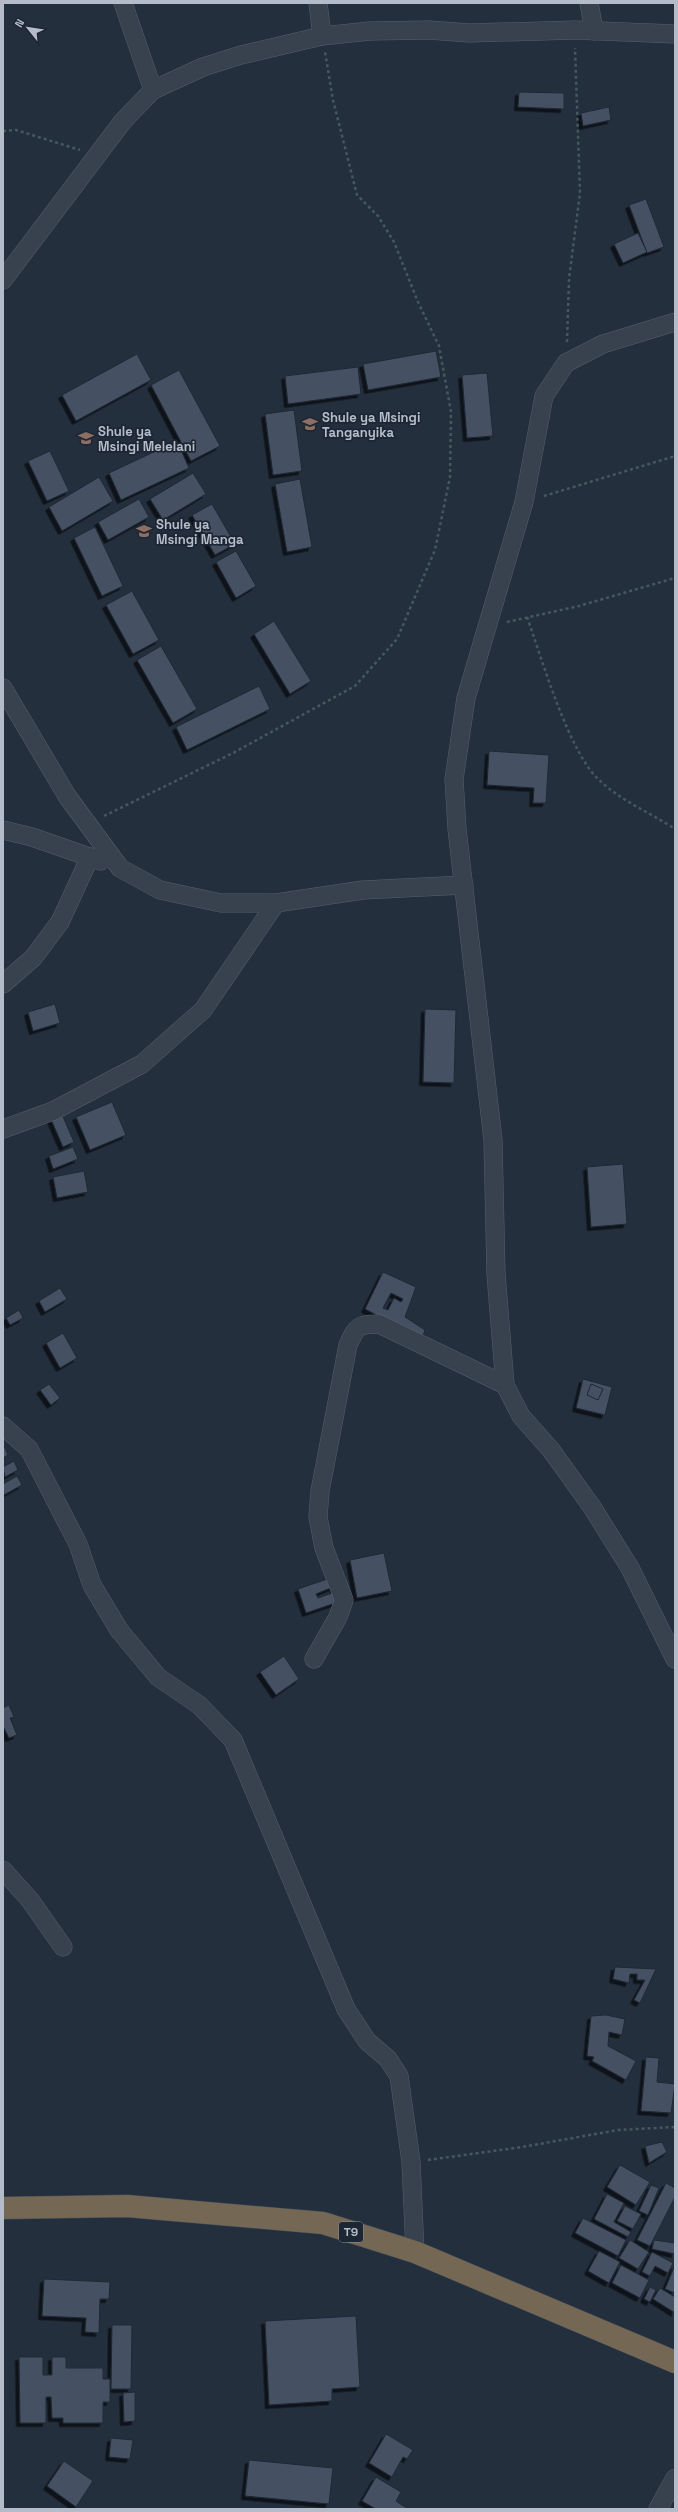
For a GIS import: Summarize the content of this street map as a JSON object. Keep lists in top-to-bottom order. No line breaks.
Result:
{"streets":{"highway":["T9"]},"places":{"school or university":["Shule ya Msingi Tanganyika","Shule ya Msingi Melelani","Shule ya Msingi Manga"]},"north":"top left"}
